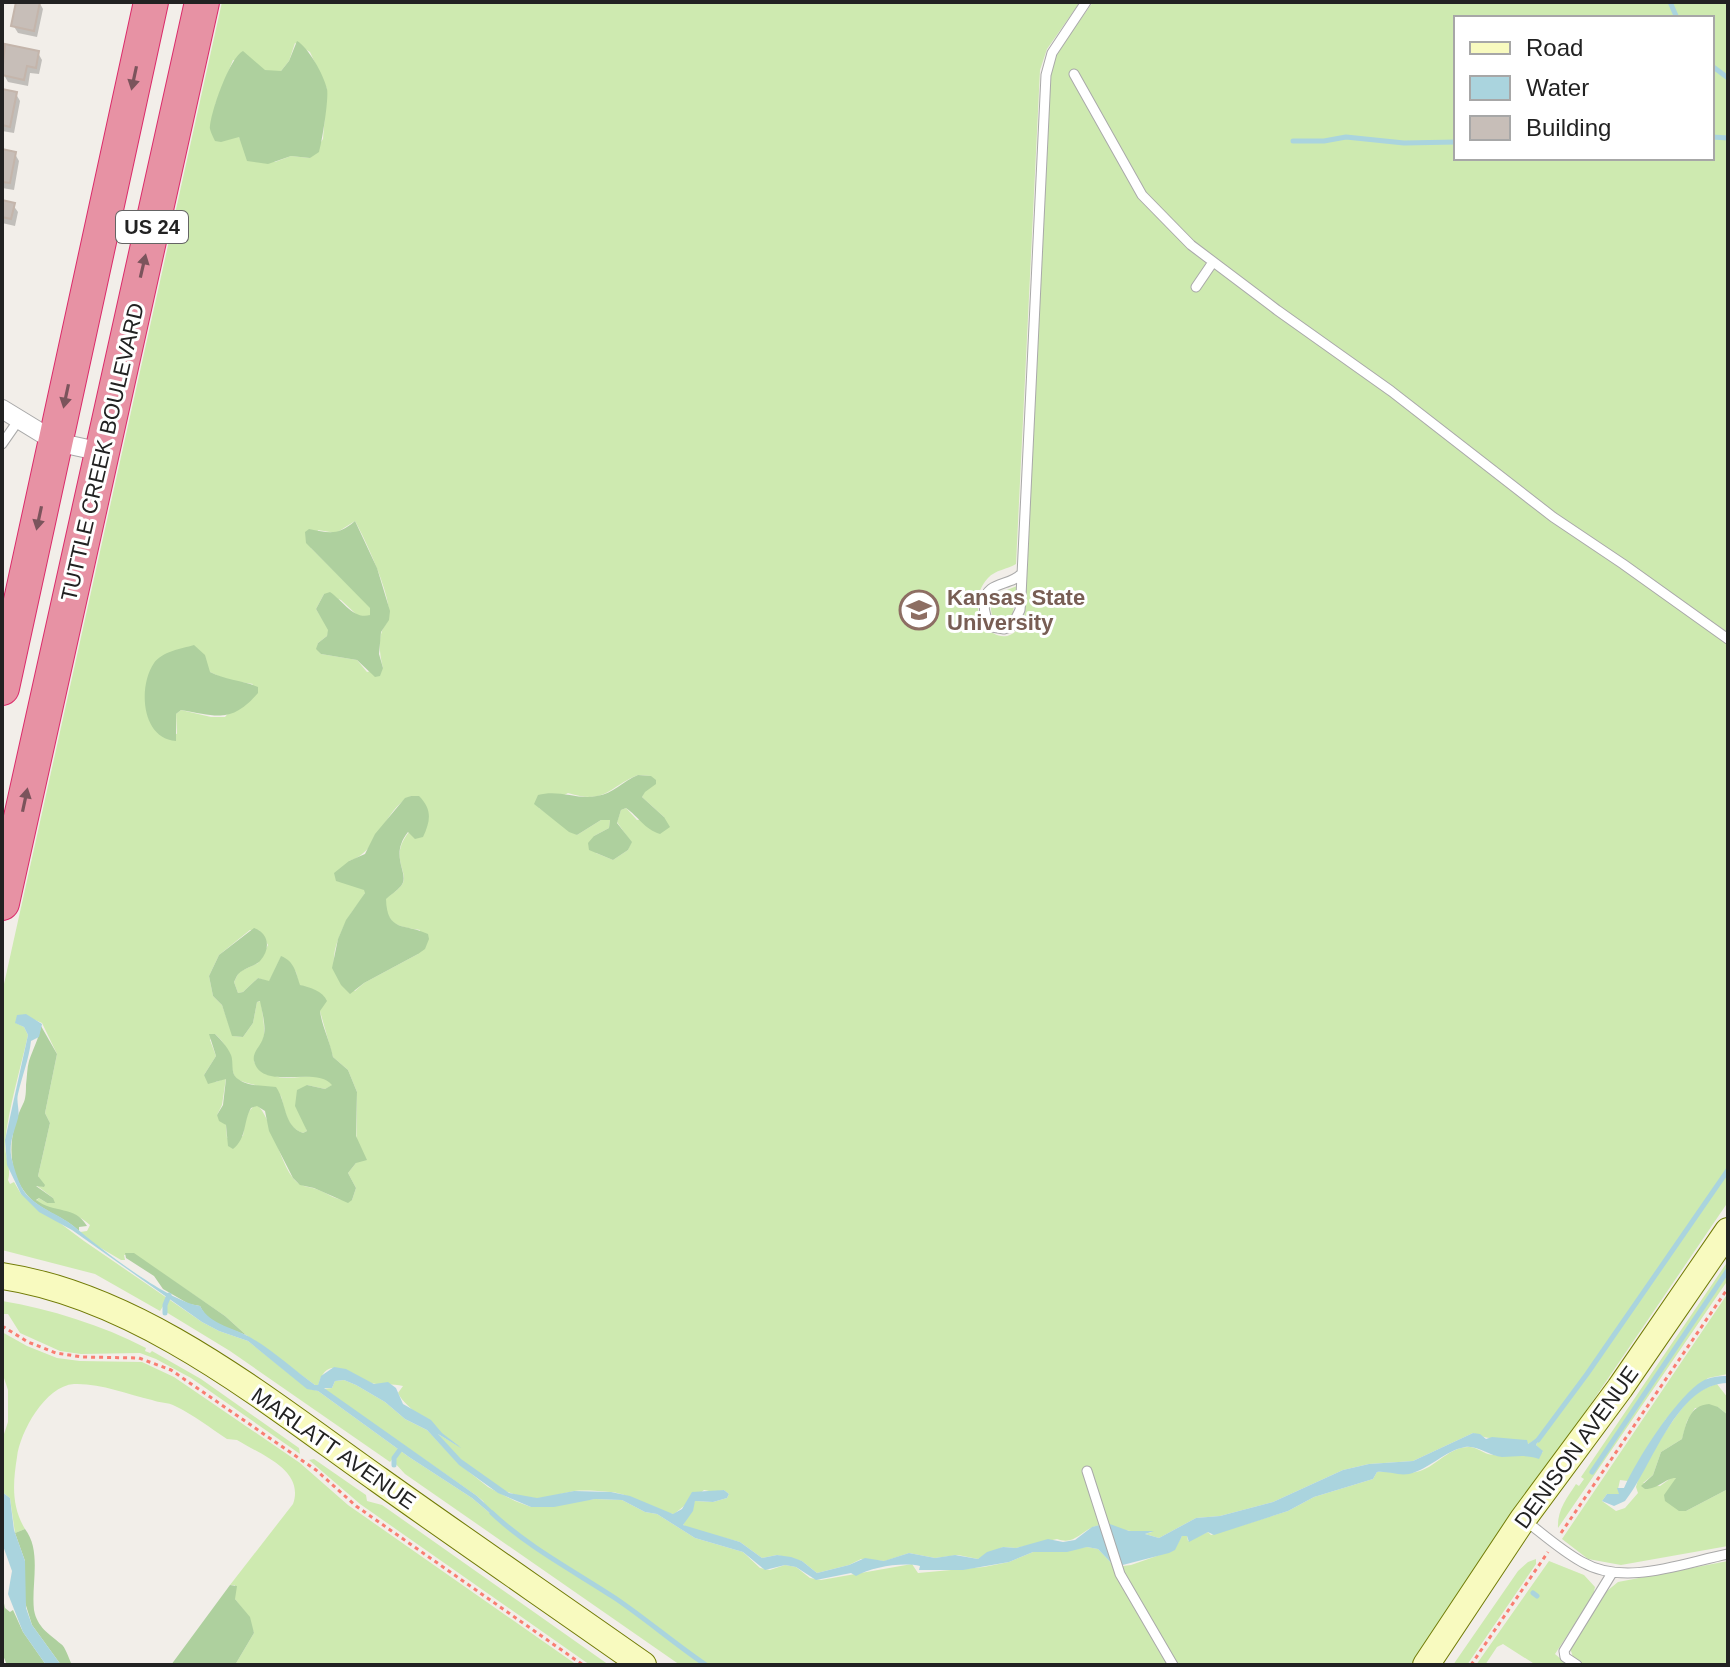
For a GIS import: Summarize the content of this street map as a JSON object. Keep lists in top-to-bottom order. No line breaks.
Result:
{"streets":{"highway":["US 24","TUTTLE CREEK BOULEVARD"],"main road":["DENISON AVENUE","MARLATT AVENUE"]},"places":{"school or university":["Kansas State University"]},"legend":["Road","Water","Building"]}
